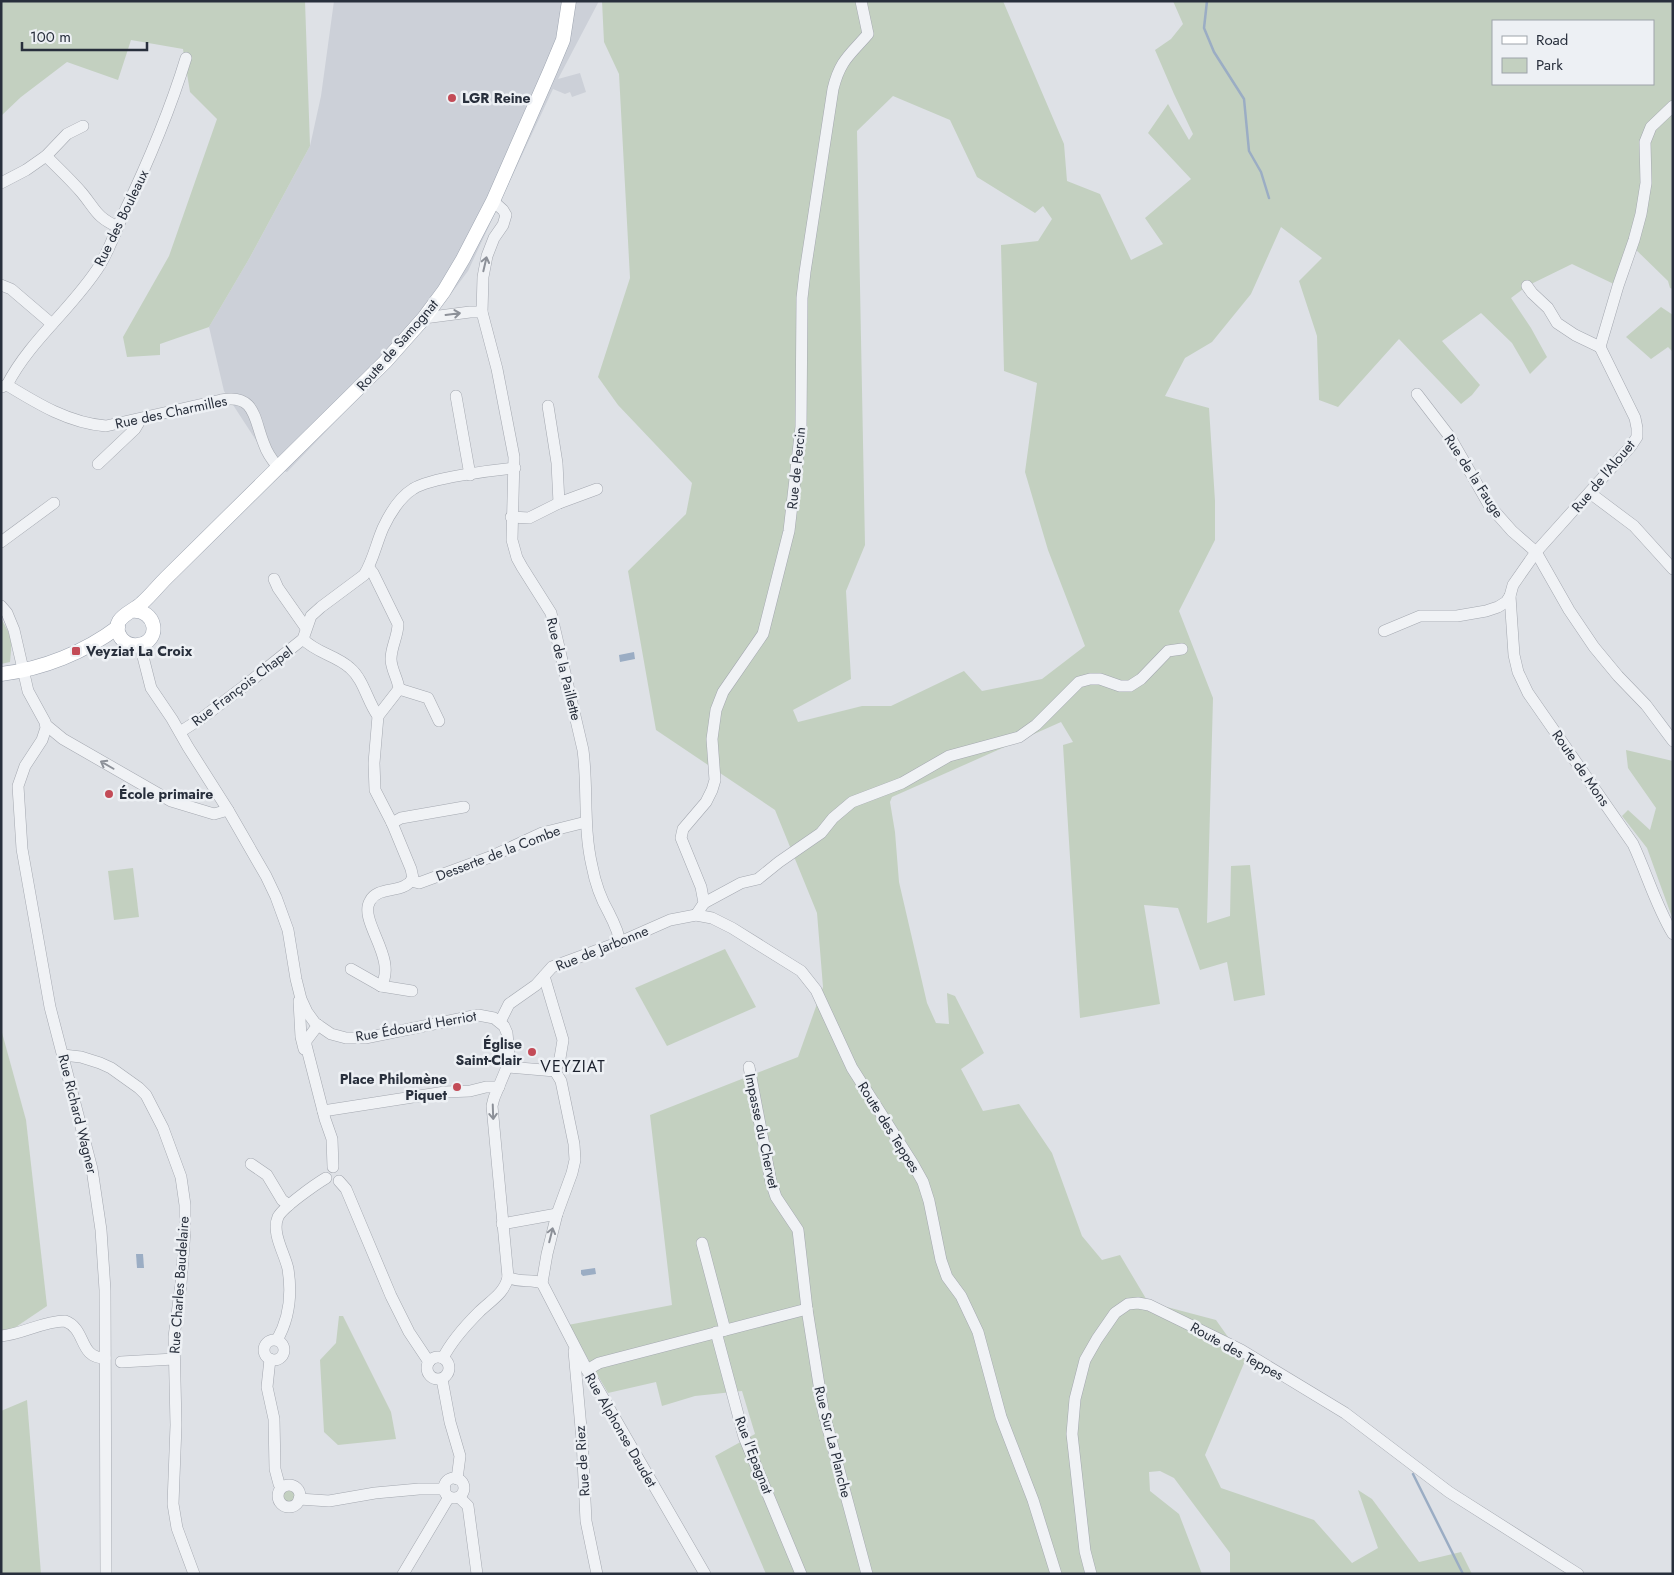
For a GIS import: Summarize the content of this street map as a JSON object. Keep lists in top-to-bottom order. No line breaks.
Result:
{"streets":{"main road":["Route de Samognat"],"street":["Rue des Bouleaux","Rue des Charmilles","Rue de Percin","Rue de la Fauge","Rue de l'Alouet","Rue de la Paillette","Rue François Chapel","Route de Mons","Desserte de la Combe","Rue de Jarbonne","Rue Édouard Herriot","Rue Richard Wagner","Route des Teppes","Impasse du Chervet","Rue Charles Baudelaire","Rue Alphonse Daudet","Rue Sur La Planche","Rue l'Epagnat","Rue de Riez"]},"crossings":[["Rue des Bouleaux","Rue des Charmilles"],["Route de Samognat","Rue des Charmilles"],["Route de Samognat","Rue de la Paillette"],["Route de Samognat","Rue Édouard Herriot"],["Rue de la Fauge","Rue de l'Alouet"],["Rue de l'Alouet","Route de Mons"],["Rue de la Paillette","Rue François Chapel"],["Rue de la Paillette","Desserte de la Combe"],["Rue de la Paillette","Rue de Jarbonne"],["Rue François Chapel","Rue Édouard Herriot"],["Rue de Jarbonne","Rue Édouard Herriot"],["Rue de Jarbonne","Route des Teppes"],["Rue Richard Wagner","Rue Charles Baudelaire"],["Impasse du Chervet","Rue Sur La Planche"],["Rue Alphonse Daudet","Rue de Riez"]],"districts":["VEYZIAT"],"places":{"other":["LGR Reine","École primaire","Église Saint-Clair","Place Philomène Piquet"],"transit":["Veyziat La Croix"]},"legend":["Road","Park"],"scale_bar":"100 m"}
